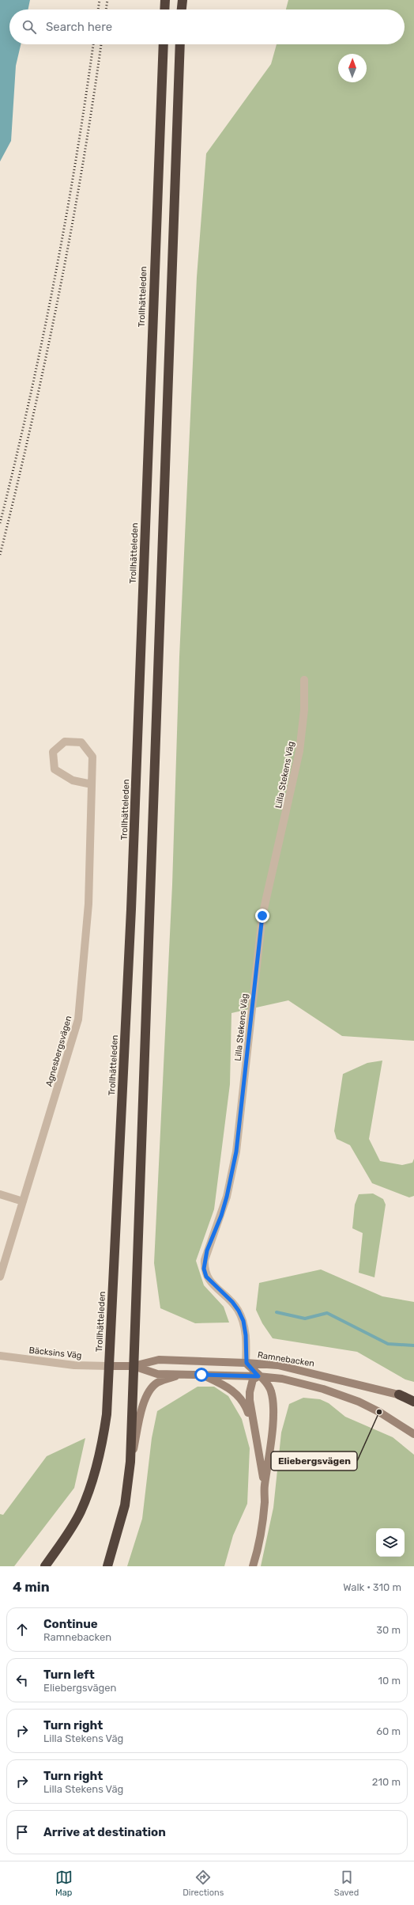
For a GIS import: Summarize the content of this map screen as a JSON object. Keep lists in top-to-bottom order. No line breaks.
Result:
{"streets":{"highway":["Trollhätteleden"],"street":["Lilla Stekens Väg","Agnesbergsvägen","Bäcksins Väg","Ramnebacken"]},"crossings":[["Trollhätteleden","Bäcksins Väg"],["Trollhätteleden","Ramnebacken"],["Lilla Stekens Väg","Ramnebacken"],["Bäcksins Väg","Ramnebacken"]],"places":["Eliebergsvägen"],"north":"top","page":{"search":"Search here","heading":["4 min","Walk · 310 m"],"list":[["Continue","Ramnebacken","30 m"],["Turn left","Eliebergsvägen","10 m"],["Turn right","Lilla Stekens Väg","60 m"],["Turn right","Lilla Stekens Väg","210 m"],"Arrive at destination"],"nav":["Map","Directions","Saved"]}}
